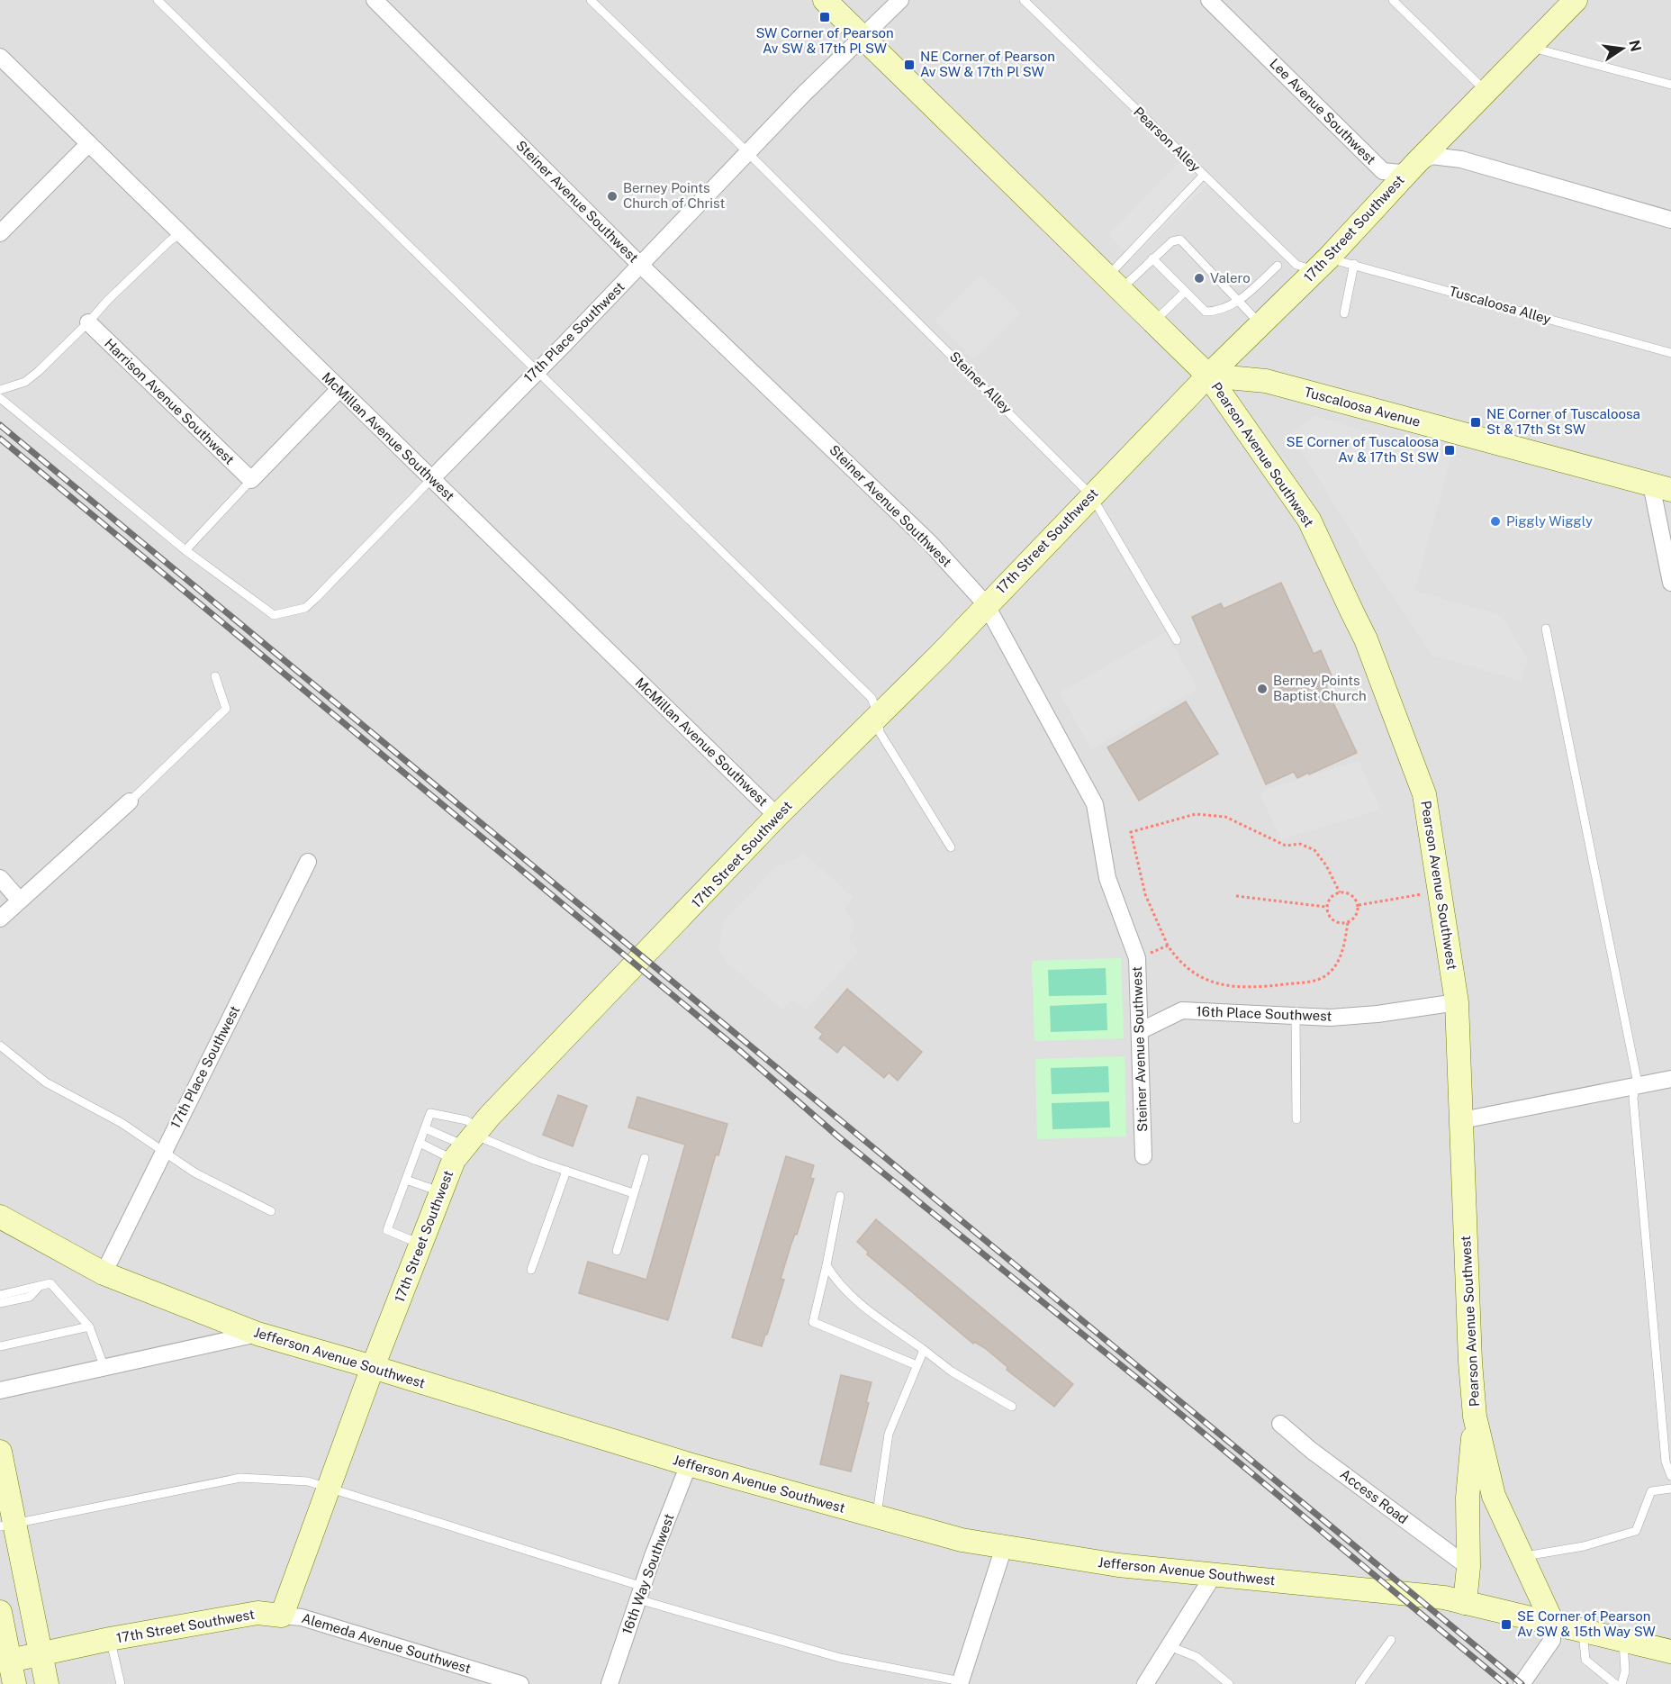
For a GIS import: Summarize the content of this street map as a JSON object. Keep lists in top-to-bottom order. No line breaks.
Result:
{"streets":{"street":["Lee Avenue Southwest","Steiner Avenue Southwest","17th Street Southwest","17th Place Southwest","Harrison Avenue Southwest","Tuscaloosa Avenue","McMillan Avenue Southwest","Pearson Avenue Southwest","16th Place Southwest","Jefferson Avenue Southwest","Access Road","16th Way Southwest","Alemeda Avenue Southwest"],"lane":["Pearson Alley","Tuscaloosa Alley","Steiner Alley"]},"crossings":[["Lee Avenue Southwest","17th Street Southwest"],["Pearson Alley","17th Street Southwest"],["Pearson Alley","Tuscaloosa Alley"],["Steiner Avenue Southwest","17th Street Southwest"],["Steiner Avenue Southwest","17th Place Southwest"],["Steiner Avenue Southwest","16th Place Southwest"],["17th Street Southwest","Tuscaloosa Alley"],["17th Street Southwest","Steiner Alley"],["17th Street Southwest","Tuscaloosa Avenue"],["17th Street Southwest","McMillan Avenue Southwest"],["17th Street Southwest","Pearson Avenue Southwest"],["17th Street Southwest","Jefferson Avenue Southwest"],["17th Street Southwest","Alemeda Avenue Southwest"],["17th Place Southwest","Steiner Alley"],["17th Place Southwest","McMillan Avenue Southwest"],["17th Place Southwest","Pearson Avenue Southwest"],["17th Place Southwest","Jefferson Avenue Southwest"],["Tuscaloosa Avenue","Pearson Avenue Southwest"],["Pearson Avenue Southwest","16th Place Southwest"],["Pearson Avenue Southwest","Jefferson Avenue Southwest"],["Jefferson Avenue Southwest","16th Way Southwest"]],"places":{"transit":["SW Corner of Pearson Av SW & 17th Pl SW","NE Corner of Pearson Av SW & 17th Pl SW","NE Corner of Tuscaloosa St & 17th St SW","SE Corner of Tuscaloosa Av & 17th St SW","SE Corner of Pearson Av SW & 15th Way SW"],"other":["Berney Points Church of Christ","Valero","Piggly Wiggly","Berney Points Baptist Church"]},"north":"right"}
